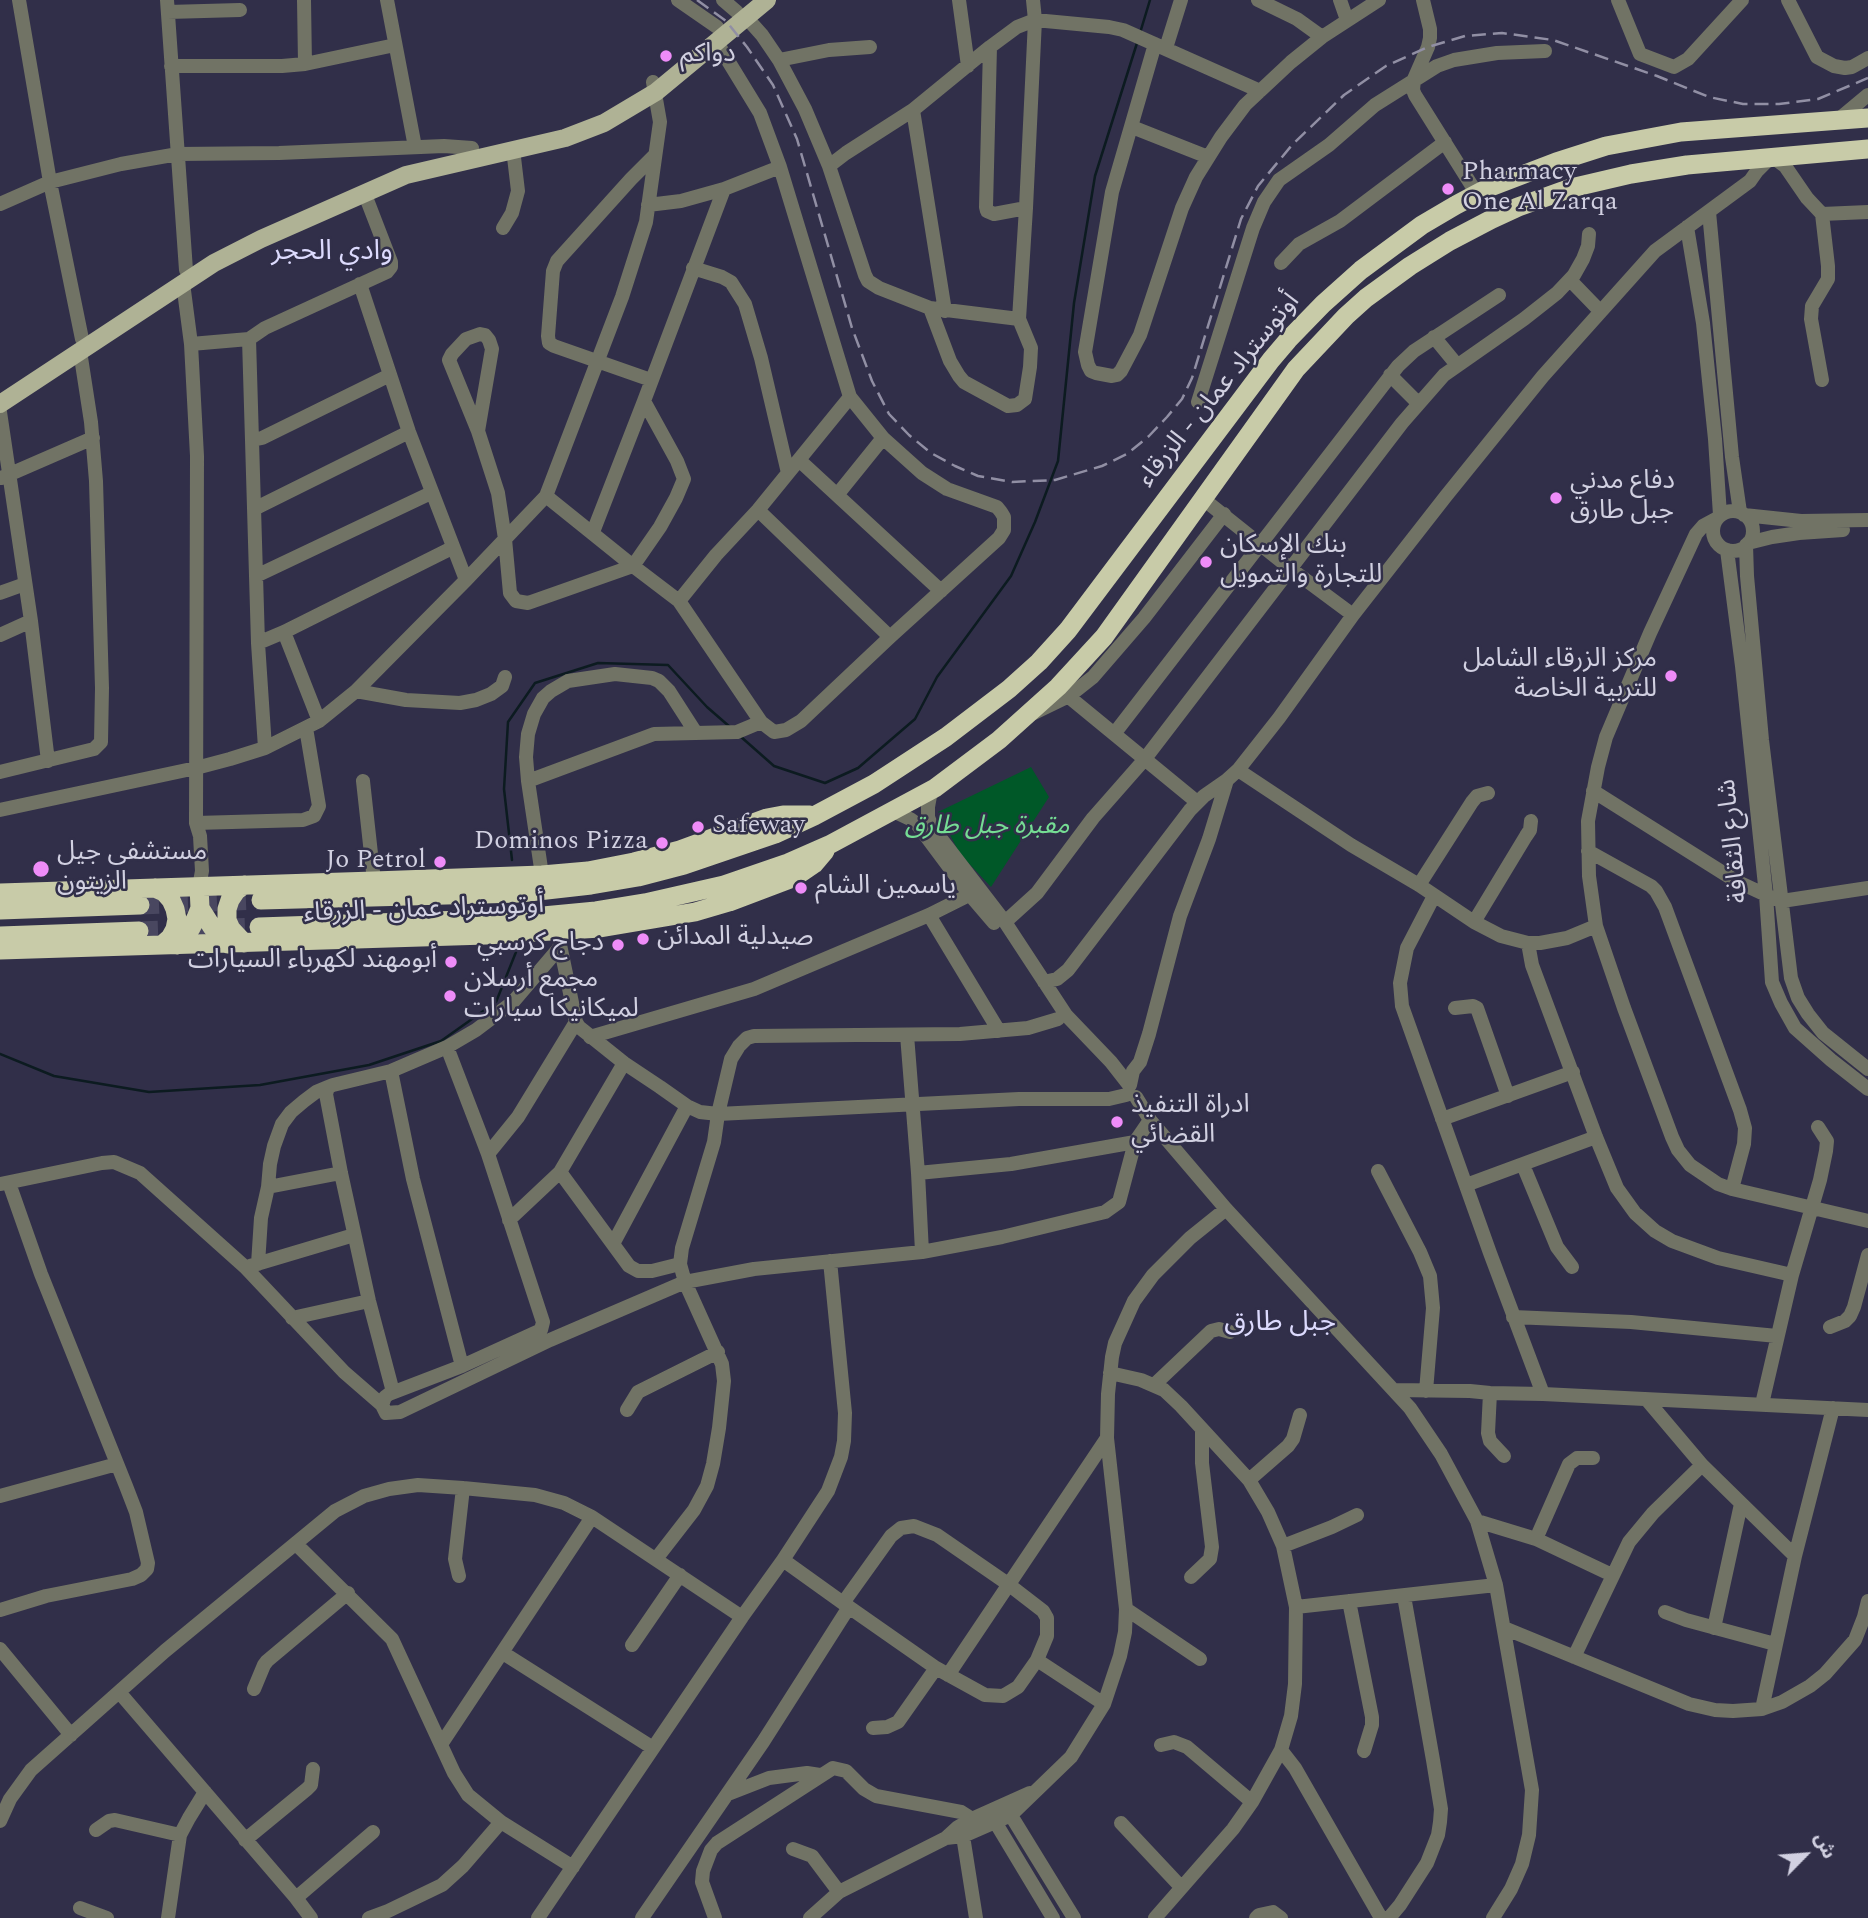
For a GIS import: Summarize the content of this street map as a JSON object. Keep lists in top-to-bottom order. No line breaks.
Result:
{"streets":{"highway":["أوتوستراد عمان - الزرقاء"],"street":["شارع الثقافة"]},"districts":["وادي الحجر","جبل طارق"],"parks":["مقبرة جبل طارق"],"places":["دواكم","Pharmacy One Al Zarqa","دفاع مدني جبل طارق","بنك الإسكان للتجارة والتمويل","مركز الزرقاء الشامل للتربية الخاصة","Safeway","Dominos Pizza","Jo Petrol","مستشفى جيل الزيتون","ياسمين الشام","صيدلية المدائن","دجاج كرسبي","أبومهند لكهرباء السيارات","مجمع أرسلان لميكانيكا سيارات","ادراة التنفيذ القضائي"],"north":"top right"}
